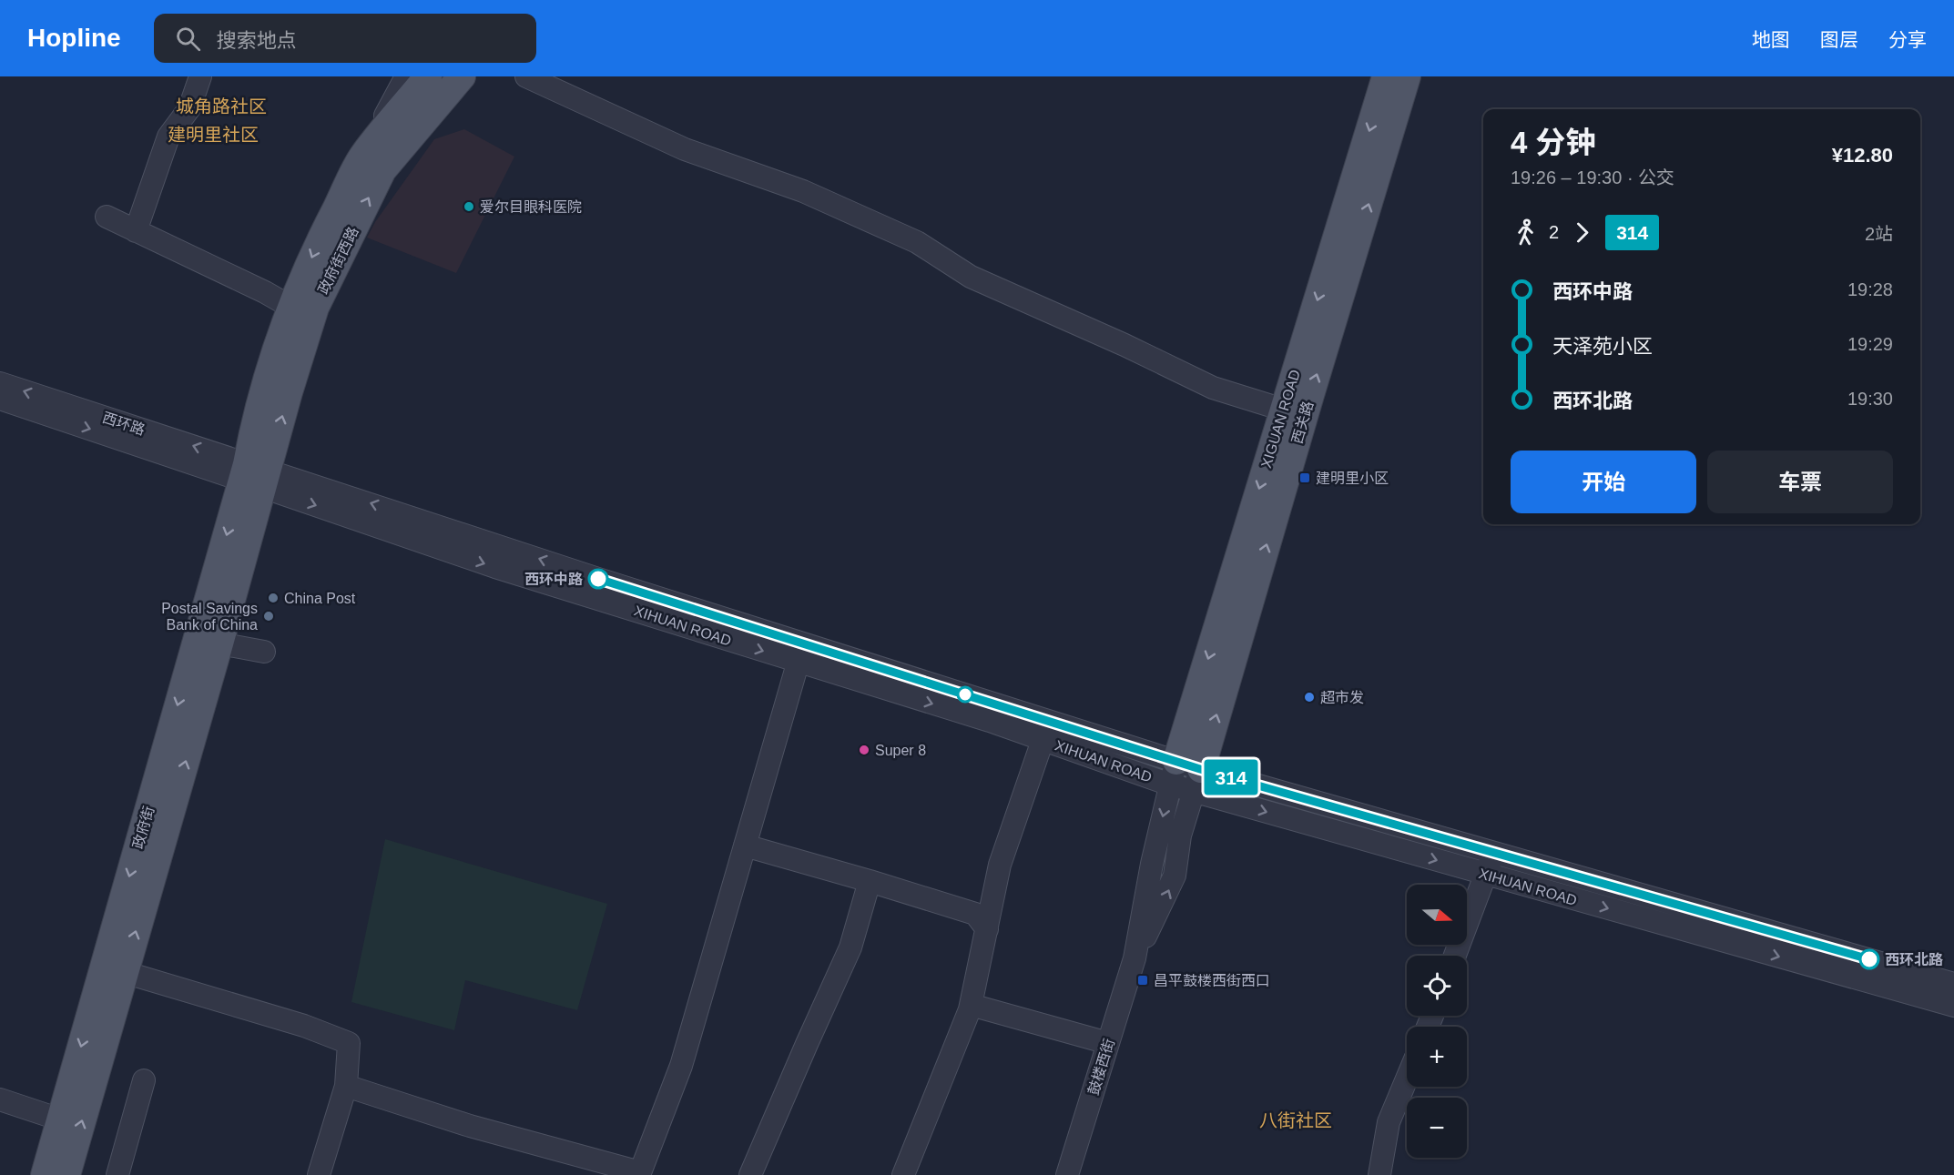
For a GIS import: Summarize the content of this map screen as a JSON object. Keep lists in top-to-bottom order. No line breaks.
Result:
{"streets":{"main road":["政府街西路","XIGUAN ROAD","西关路","政府街"],"street":["西环路","XIHUAN ROAD","鼓楼西街"]},"crossings":[["政府街西路","西环路"],["政府街西路","XIHUAN ROAD"],["政府街西路","政府街"],["XIGUAN ROAD","西关路"],["XIGUAN ROAD","XIHUAN ROAD"],["XIGUAN ROAD","鼓楼西街"],["西关路","XIHUAN ROAD"],["西关路","鼓楼西街"],["西环路","XIHUAN ROAD"],["西环路","政府街"],["XIHUAN ROAD","政府街"],["XIHUAN ROAD","鼓楼西街"]],"one_way":["XIGUAN ROAD","西关路"],"districts":["城角路社区","建明里社区","八街社区"],"places":{"other":["爱尔目眼科医院","西环中路","China Post","Postal Savings Bank of China","超市发","Super 8","西环北路"],"transit":["建明里小区","昌平鼓楼西街西口"]},"lines":["bus line 314"],"north":"right","page":{"header":"Hopline","search":"搜索地点","nav":["地图","图层","分享"],"on_map":"314","heading":["4 分钟","19:26 – 19:30 · 公交","¥12.80"],"legs":["2","314","2站"],"list":[{"name":"西环中路","value":"19:28"},{"name":"天泽苑小区","value":"19:29"},{"name":"西环北路","value":"19:30"}],"buttons":["开始","车票"],"map_buttons":["+","−"]}}
